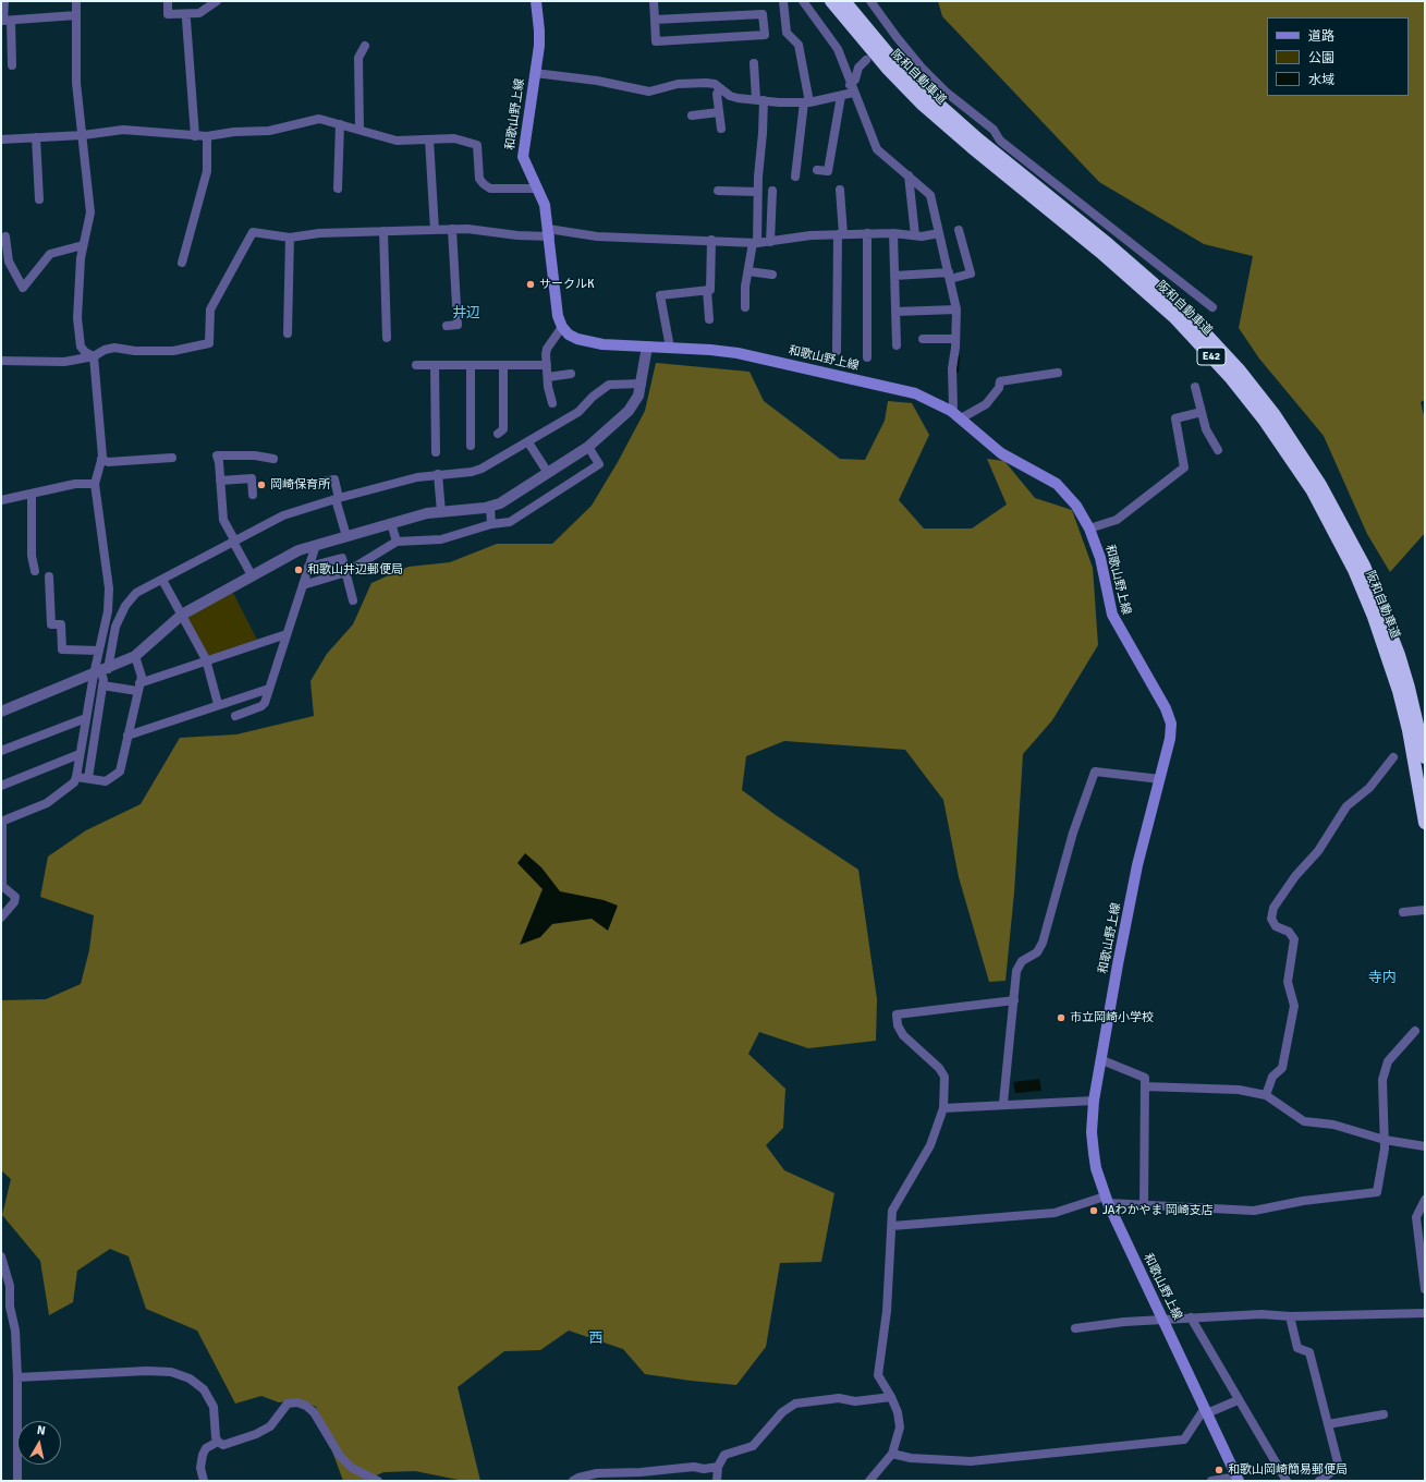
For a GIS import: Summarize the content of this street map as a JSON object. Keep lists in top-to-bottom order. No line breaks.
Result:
{"streets":{"highway":["阪和自動車道","E42"],"main road":["和歌山野上線"]},"districts":["井辺","寺内","西"],"places":["サークルK","岡崎保育所","和歌山井辺郵便局","市立岡崎小学校","JAわかやま 岡崎支店","和歌山岡崎簡易郵便局"],"legend":["道路","公園","水域"],"north":"top"}
